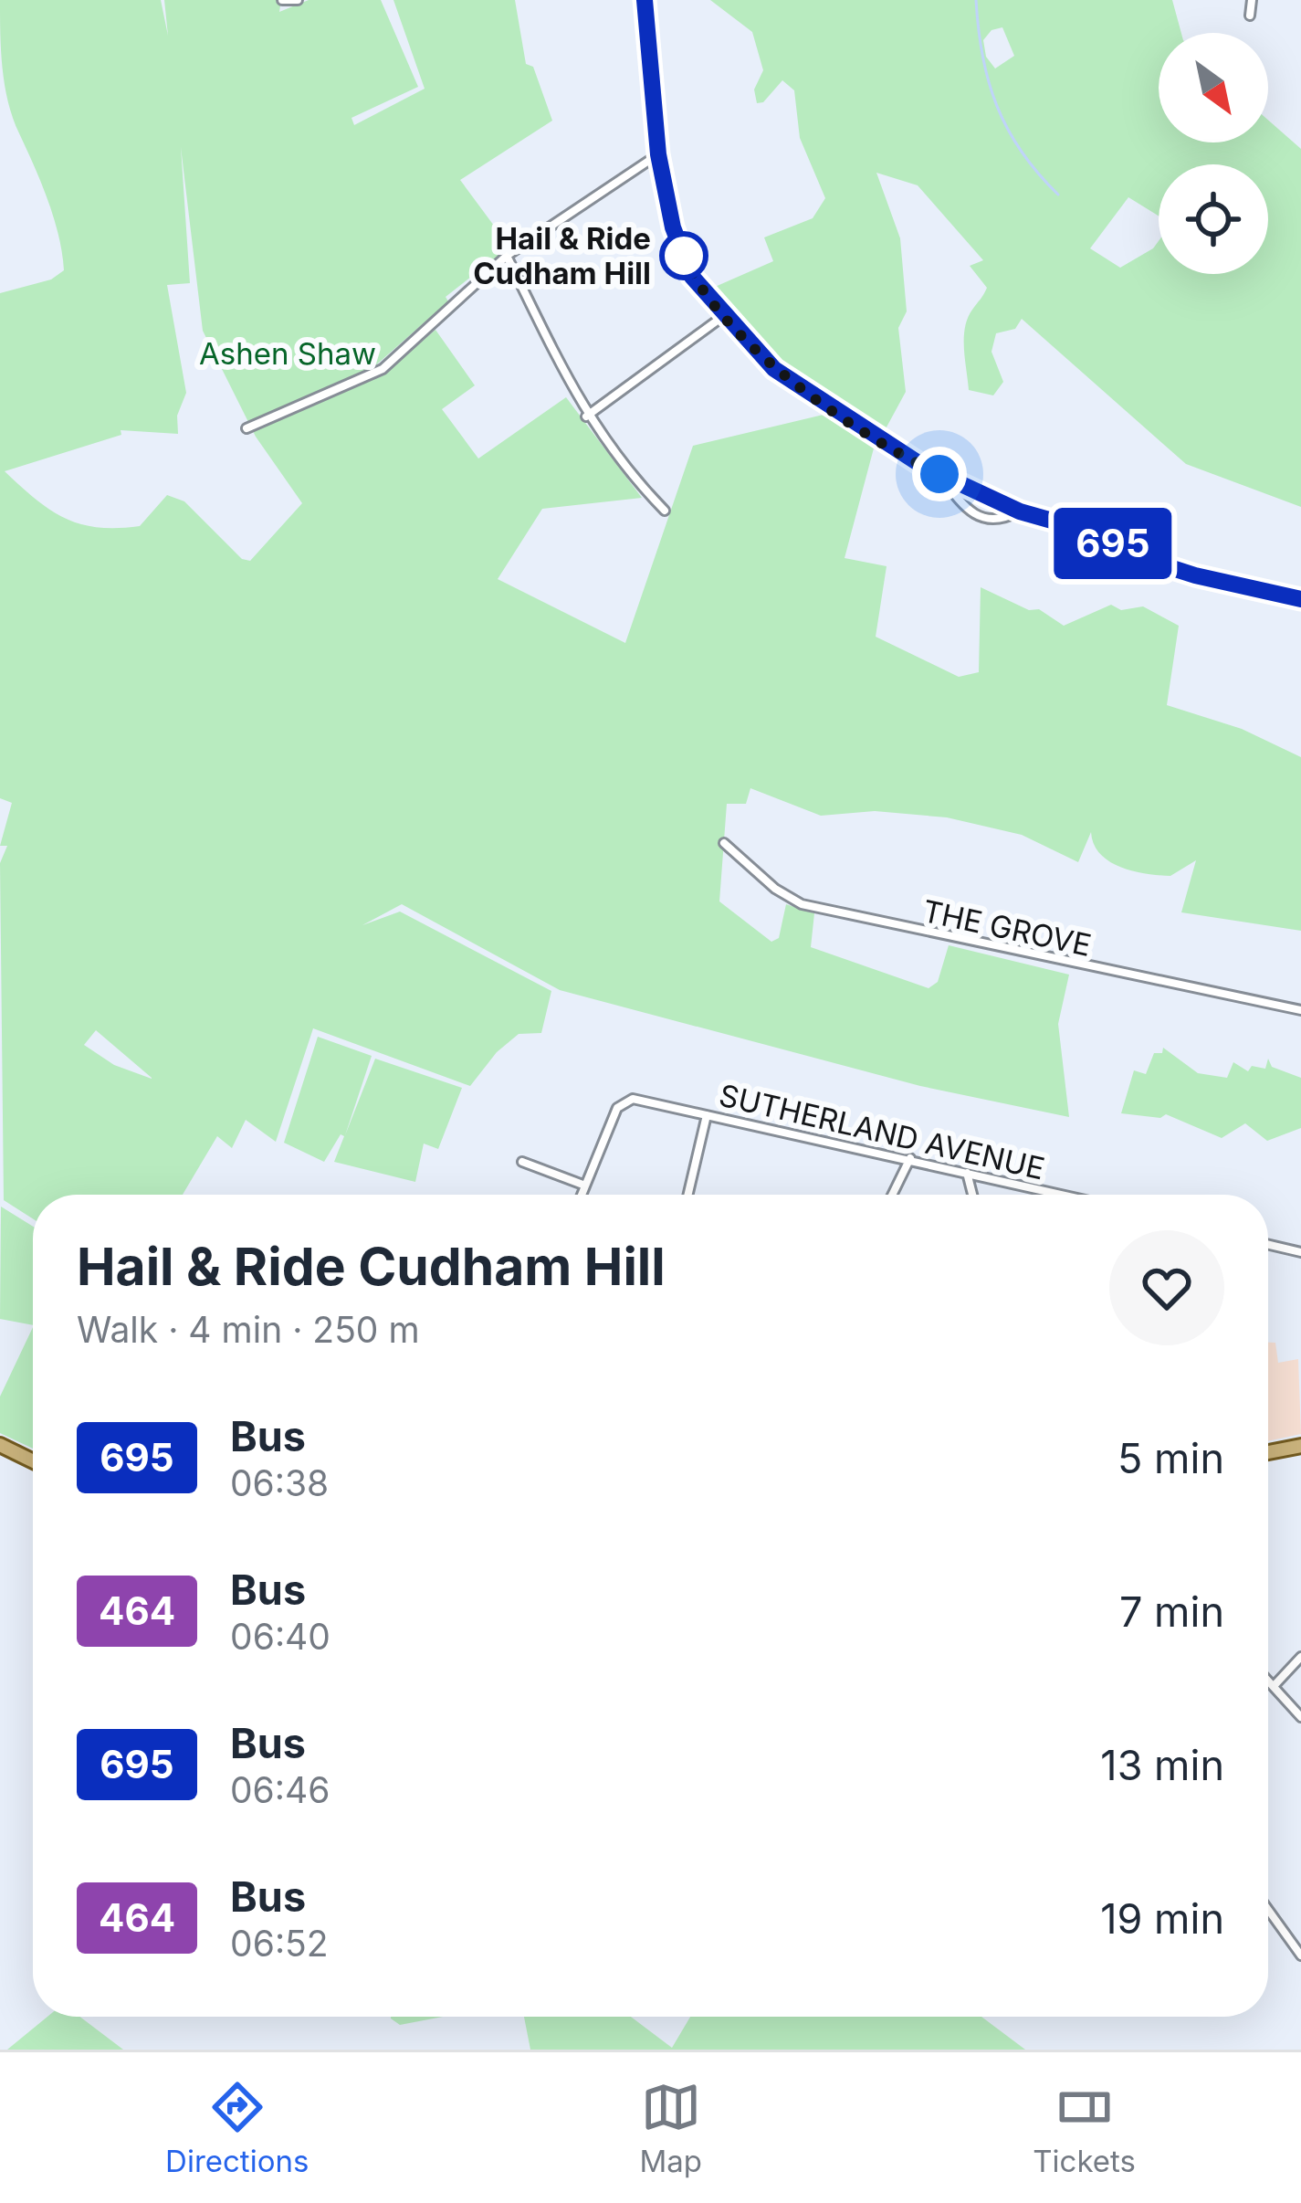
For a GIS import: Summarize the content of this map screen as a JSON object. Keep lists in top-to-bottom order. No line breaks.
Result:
{"streets":{"street":["THE GROVE","SUTHERLAND AVENUE"]},"parks":["Ashen Shaw"],"places":["Hail & Ride Cudham Hill"],"lines":["bus line 695"],"north":"bottom right","page":{"on_map":"695","heading":["Hail & Ride Cudham Hill","Walk · 4 min · 250 m"],"list":[{"mark":"695","name":"Bus","note":"06:38","value":"5 min"},{"mark":"464","name":"Bus","note":"06:40","value":"7 min"},{"mark":"695","name":"Bus","note":"06:46","value":"13 min"},{"mark":"464","name":"Bus","note":"06:52","value":"19 min"}],"tabs":["Directions","Map","Tickets"]}}
